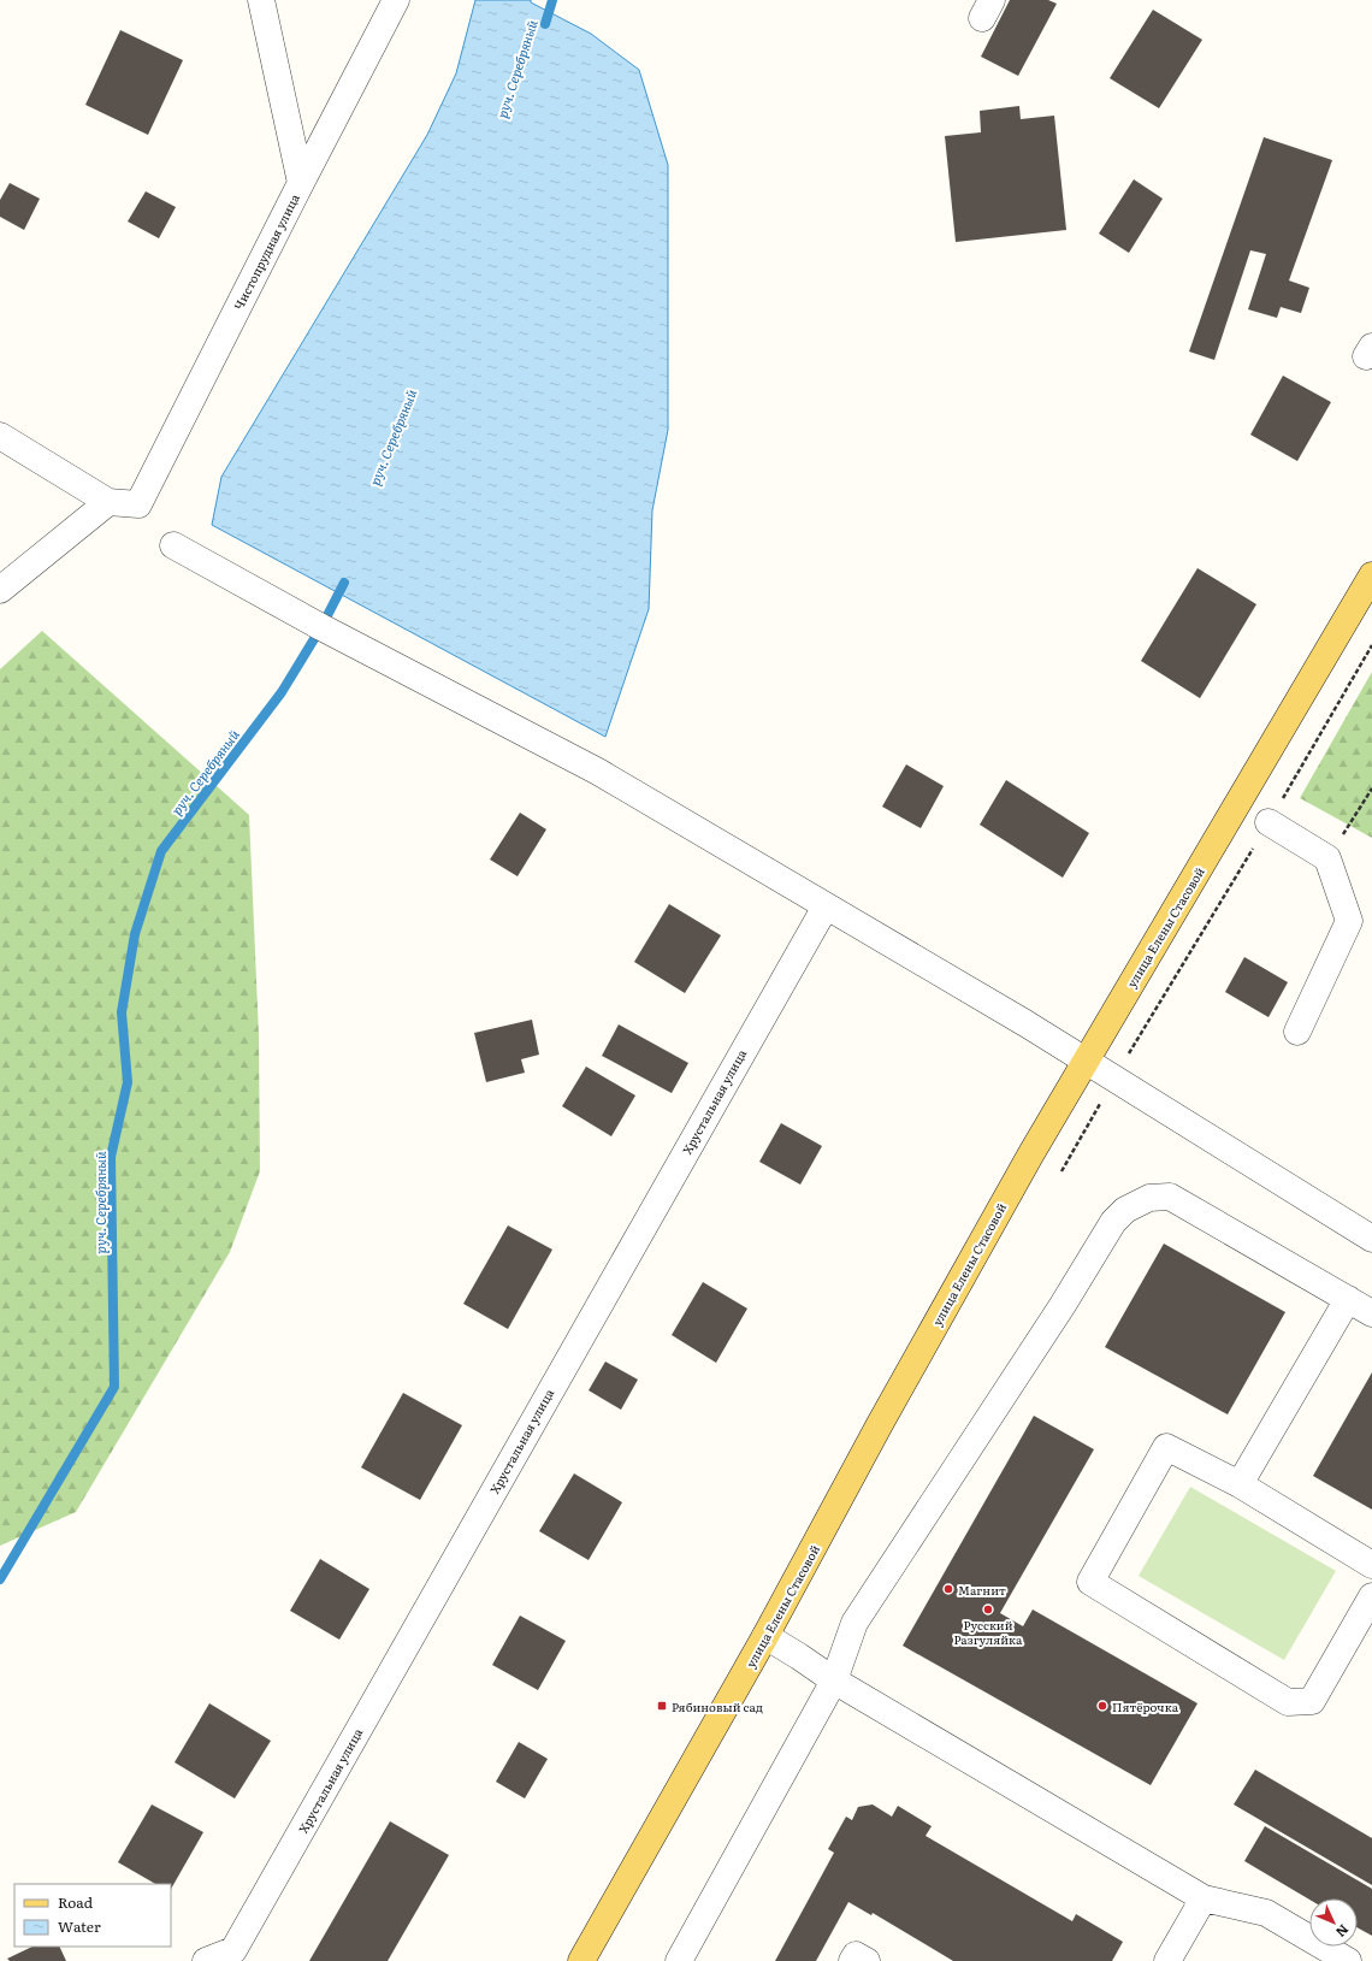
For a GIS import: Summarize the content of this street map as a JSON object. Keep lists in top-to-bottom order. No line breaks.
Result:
{"streets":{"main road":["улица Елены Стасовой"],"street":["Чистопрудная улица","Хрустальная улица"]},"water":["руч. Серебряный"],"places":{"other":["Магнит","Русский Разгуляйка","Пятёрочка"],"transit":["Рябиновый сад"]},"legend":["Road","Water"],"north":"bottom right"}
